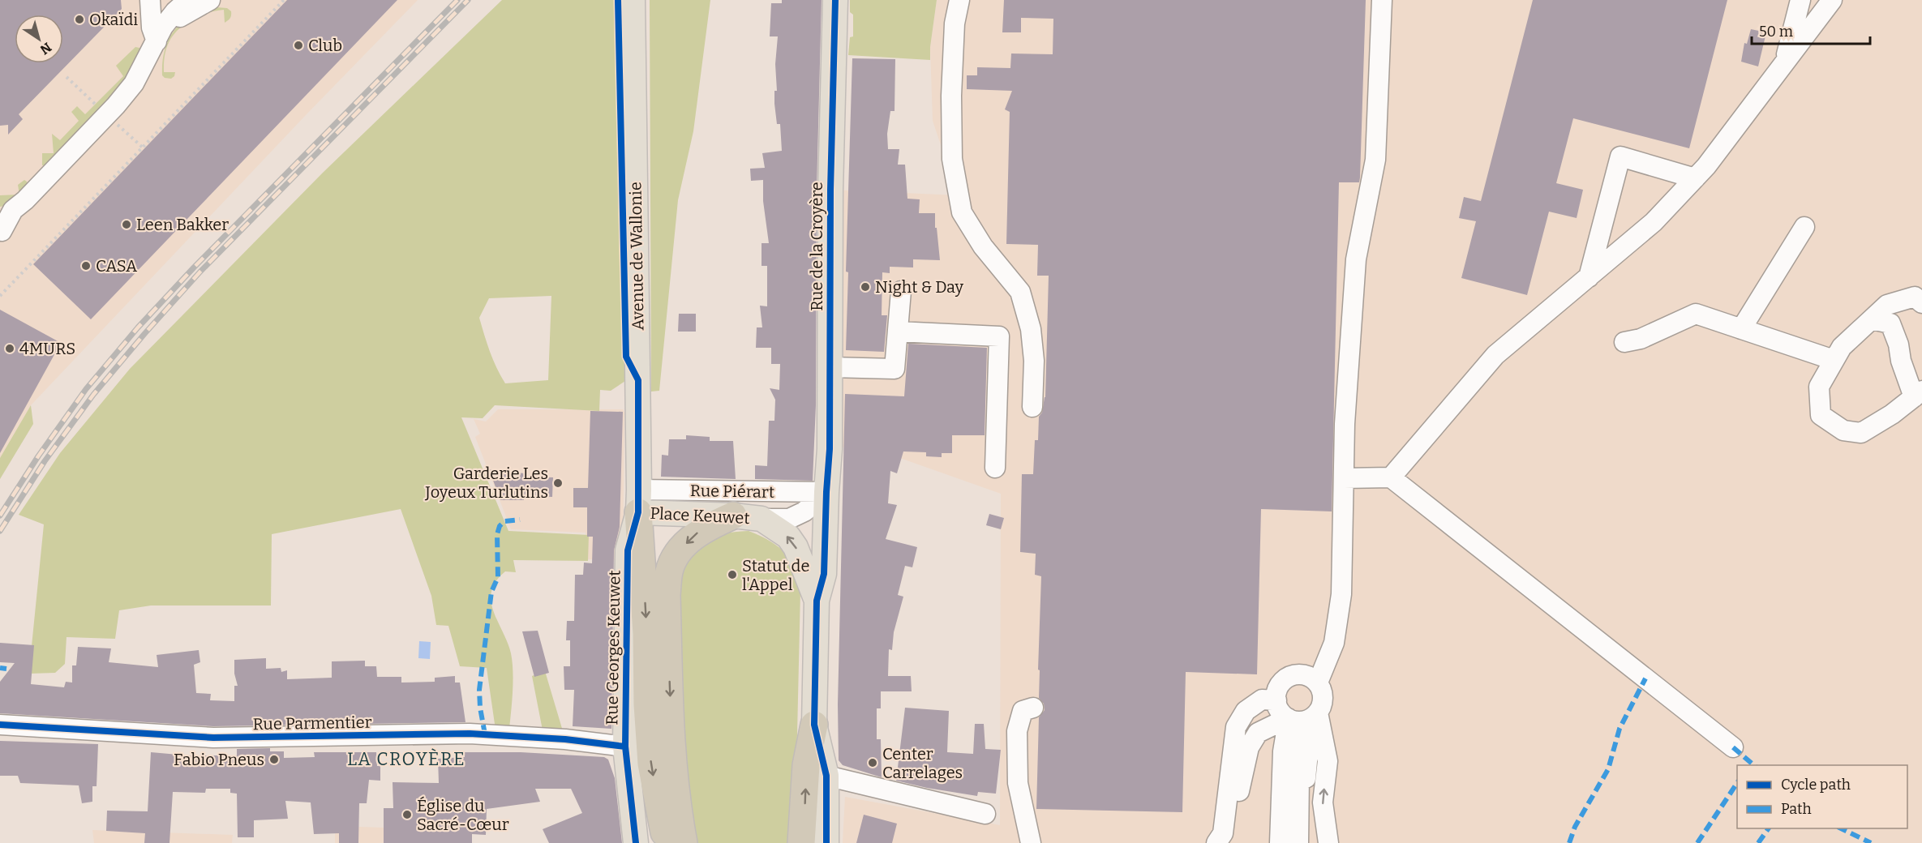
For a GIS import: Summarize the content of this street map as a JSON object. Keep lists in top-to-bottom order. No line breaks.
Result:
{"streets":{"main road":["Rue de la Croyère","Avenue de Wallonie","Place Keuwet","Rue Georges Keuwet"],"street":["Rue Piérart","Rue Parmentier"]},"crossings":[["Rue de la Croyère","Rue Piérart"],["Rue de la Croyère","Place Keuwet"],["Avenue de Wallonie","Rue Piérart"],["Avenue de Wallonie","Place Keuwet"],["Avenue de Wallonie","Rue Georges Keuwet"],["Rue Piérart","Place Keuwet"],["Rue Piérart","Rue Georges Keuwet"],["Place Keuwet","Rue Georges Keuwet"],["Rue Georges Keuwet","Rue Parmentier"]],"districts":["LA CROYÈRE"],"places":["Okaïdi","Club","Leen Bakker","CASA","Night & Day","4MURS","Garderie Les Joyeux Turlutins","Statut de l'Appel","Fabio Pneus","Center Carrelages","Église du Sacré-Cœur"],"legend":["Cycle path","Path"],"scale_bar":"50 m","north":"bottom right"}
